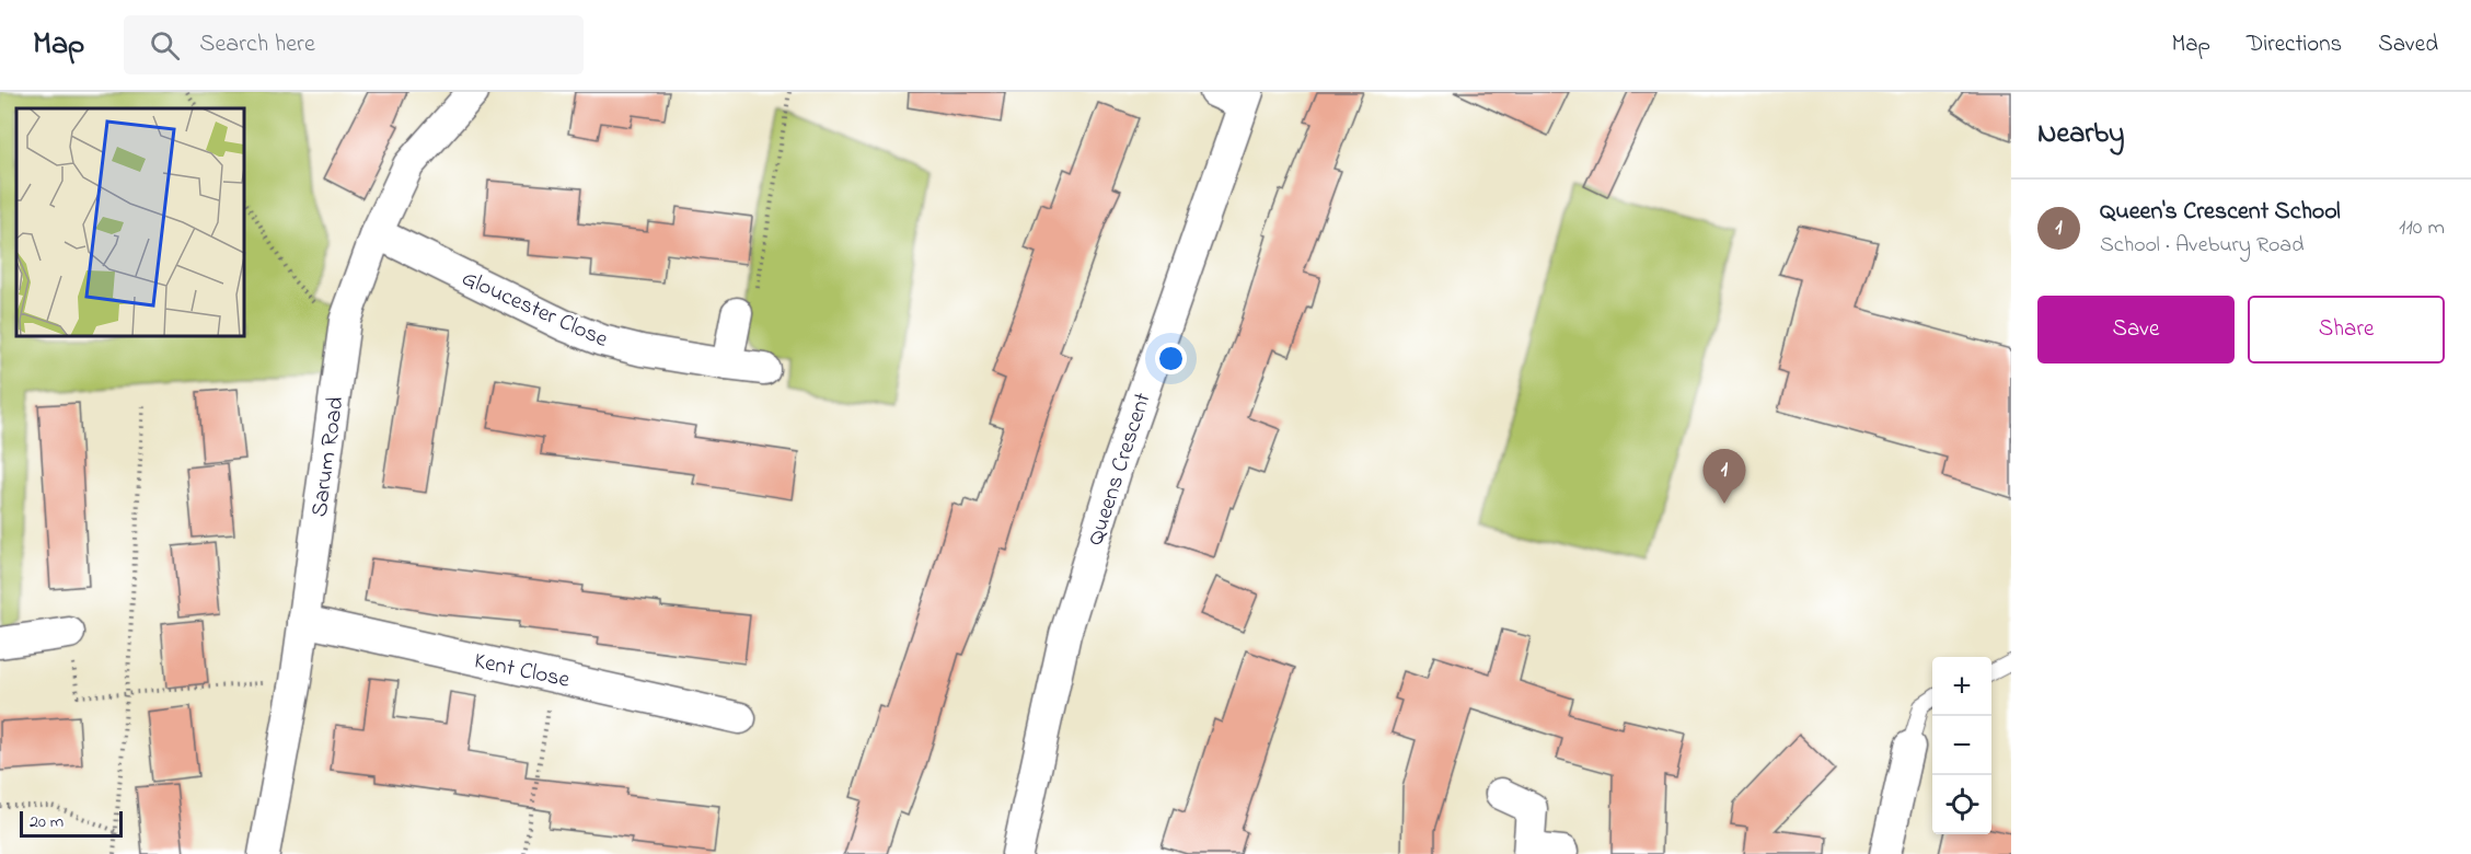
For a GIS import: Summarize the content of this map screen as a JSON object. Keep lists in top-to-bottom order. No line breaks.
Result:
{"streets":{"street":["Gloucester Close","Sarum Road","Queens Crescent","Kent Close"]},"crossings":[["Gloucester Close","Sarum Road"],["Sarum Road","Kent Close"]],"scale_bar":"20 m","page":{"header":"Map","search":"Search here","nav":["Map","Directions","Saved"],"heading":"Nearby","list":[{"mark":"1","name":"Queen's Crescent School","note":"School · Avebury Road","value":"110 m"}],"buttons":["Save","Share"],"pins":"1","map_buttons":["+","−"],"scale":"20 m"}}
